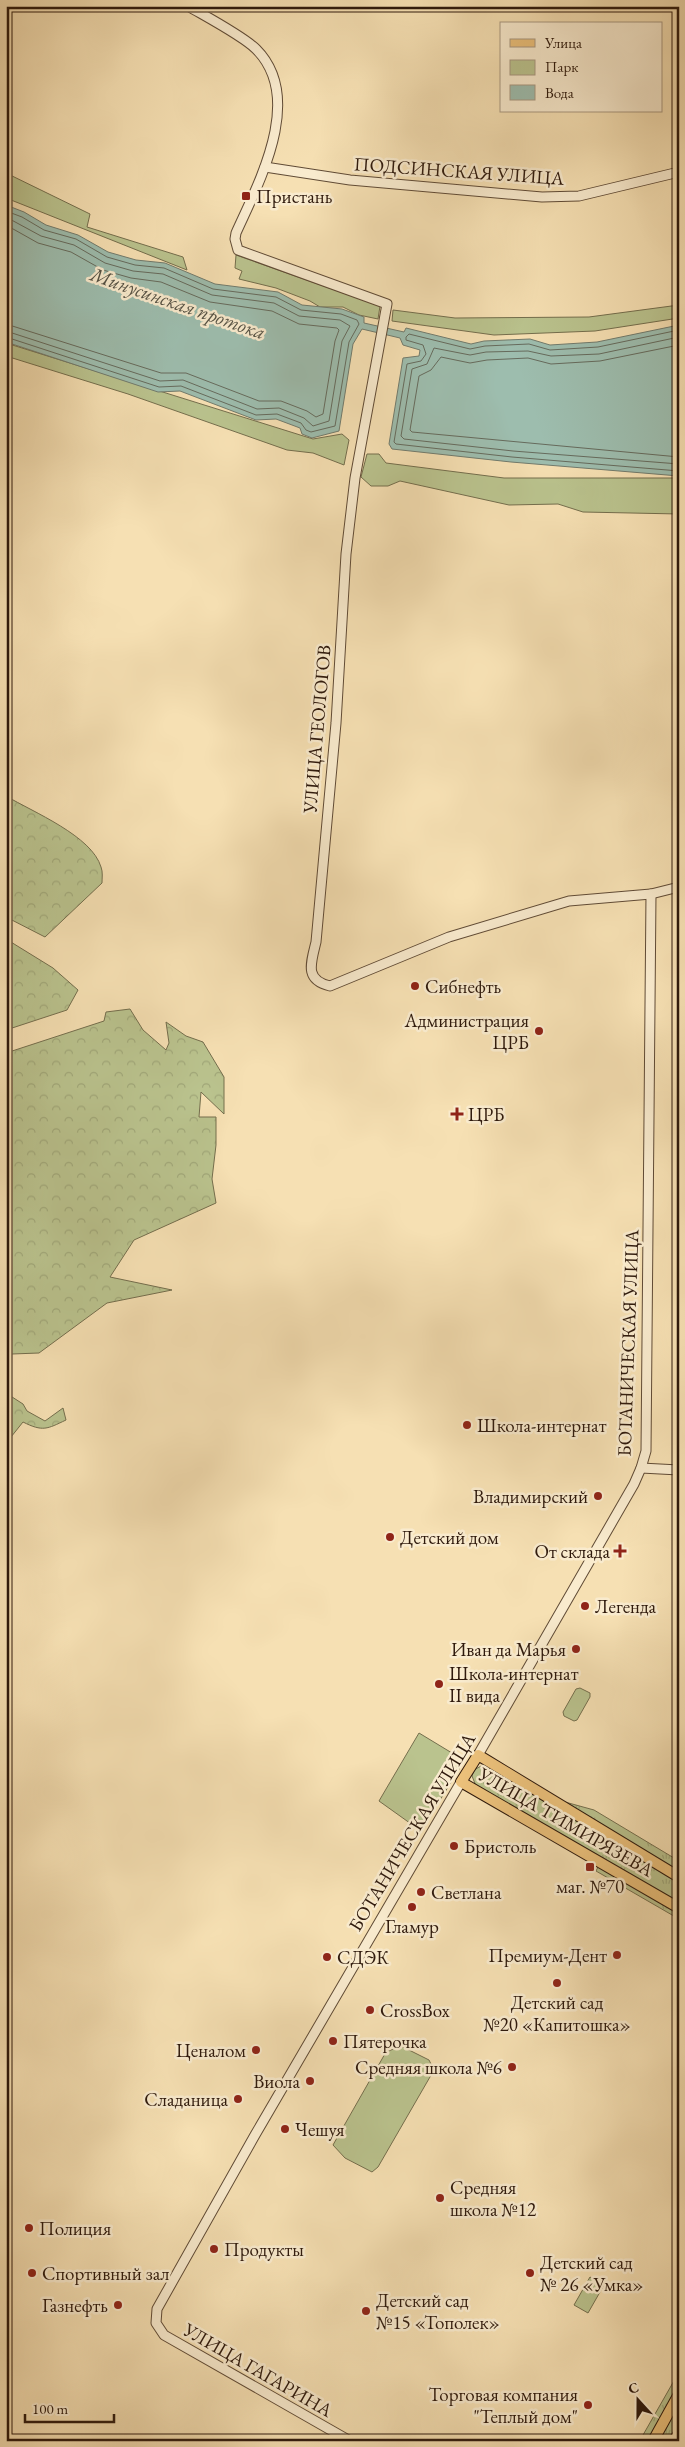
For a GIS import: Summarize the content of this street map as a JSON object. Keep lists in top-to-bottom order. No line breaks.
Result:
{"streets":{"main road":["БОТАНИЧЕСКАЯ УЛИЦА","УЛИЦА ТИМИРЯЗЕВА"],"street":["ПОДСИНСКАЯ УЛИЦА","УЛИЦА ГЕОЛОГОВ","УЛИЦА ГАГАРИНА"]},"crossings":[["ПОДСИНСКАЯ УЛИЦА","УЛИЦА ГЕОЛОГОВ"],["УЛИЦА ГЕОЛОГОВ","БОТАНИЧЕСКАЯ УЛИЦА"],["БОТАНИЧЕСКАЯ УЛИЦА","УЛИЦА ТИМИРЯЗЕВА"],["БОТАНИЧЕСКАЯ УЛИЦА","УЛИЦА ГАГАРИНА"]],"water":["Минусинская протока"],"places":{"transit":["Пристань","маг. №70"],"other":["Сибнефть","Администрация ЦРБ","Школа-интернат","Владимирский","Детский дом","Легенда","Иван да Марья","Школа-интернат II вида","Бристоль","Светлана","Гламур","Премиум-Дент","СДЭК","Детский сад №20 «Капитошка»","CrossBox","Пятерочка","Ценалом","Средняя школа №6","Виола","Сладаница","Чешуя","Средняя школа №12","Полиция","Продукты","Спортивный зал","Детский сад № 26 «Умка»","Газнефть","Детский сад №15 «Тополек»","Торговая компания \"Теплый дом\""],"health":["ЦРБ","От склада"]},"legend":["Улица","Парк","Вода"],"scale_bar":"100 m","north":"top"}
